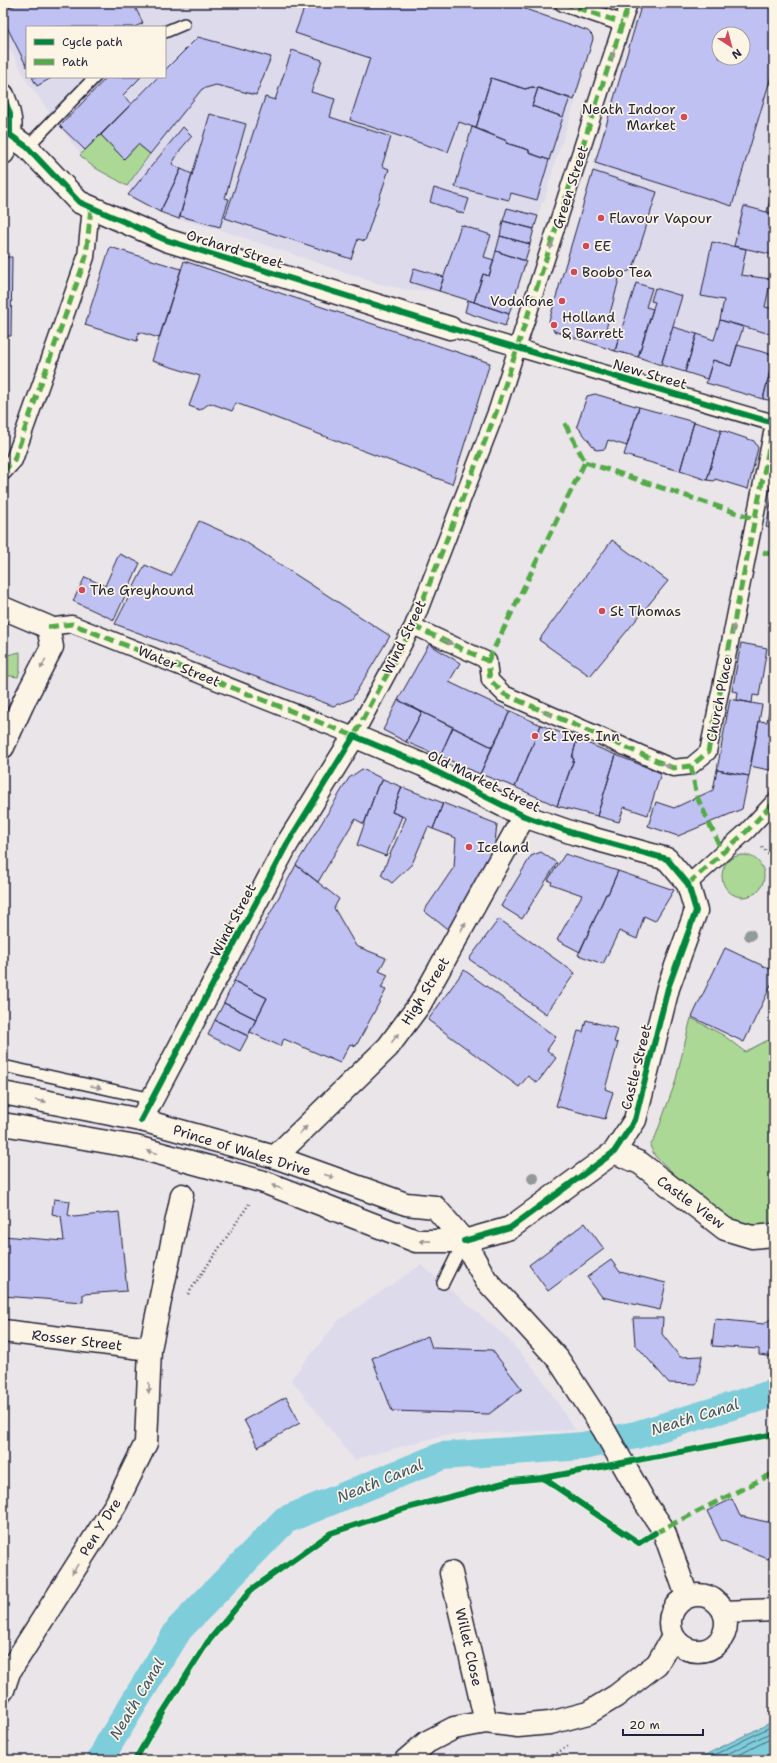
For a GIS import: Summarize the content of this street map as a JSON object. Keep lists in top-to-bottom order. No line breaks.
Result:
{"streets":{"street":["Green Street","Orchard Street","New Street","Wind Street","Water Street","Church Place","Old Market Street","High Street","Castle Street","Prince of Wales Drive","Castle View","Rosser Street","Pen Y Dre","Willet Close"]},"crossings":[["Green Street","Orchard Street"],["Green Street","New Street"],["Green Street","Wind Street"],["Orchard Street","New Street"],["Orchard Street","Wind Street"],["New Street","Wind Street"],["New Street","Church Place"],["Wind Street","Water Street"],["Wind Street","Church Place"],["Wind Street","Old Market Street"],["Wind Street","Prince of Wales Drive"],["Water Street","Old Market Street"],["Old Market Street","High Street"],["Old Market Street","Castle Street"],["High Street","Prince of Wales Drive"],["Castle Street","Prince of Wales Drive"],["Castle Street","Castle View"],["Rosser Street","Pen Y Dre"]],"one_way":["Green Street","High Street","Pen Y Dre"],"water":["Neath Canal"],"places":["Neath Indoor Market","Flavour Vapour","EE","Boobo Tea","Vodafone","Holland & Barrett","The Greyhound","St Thomas","St Ives Inn","Iceland"],"legend":["Cycle path","Path"],"scale_bar":"20 m","north":"bottom right"}
